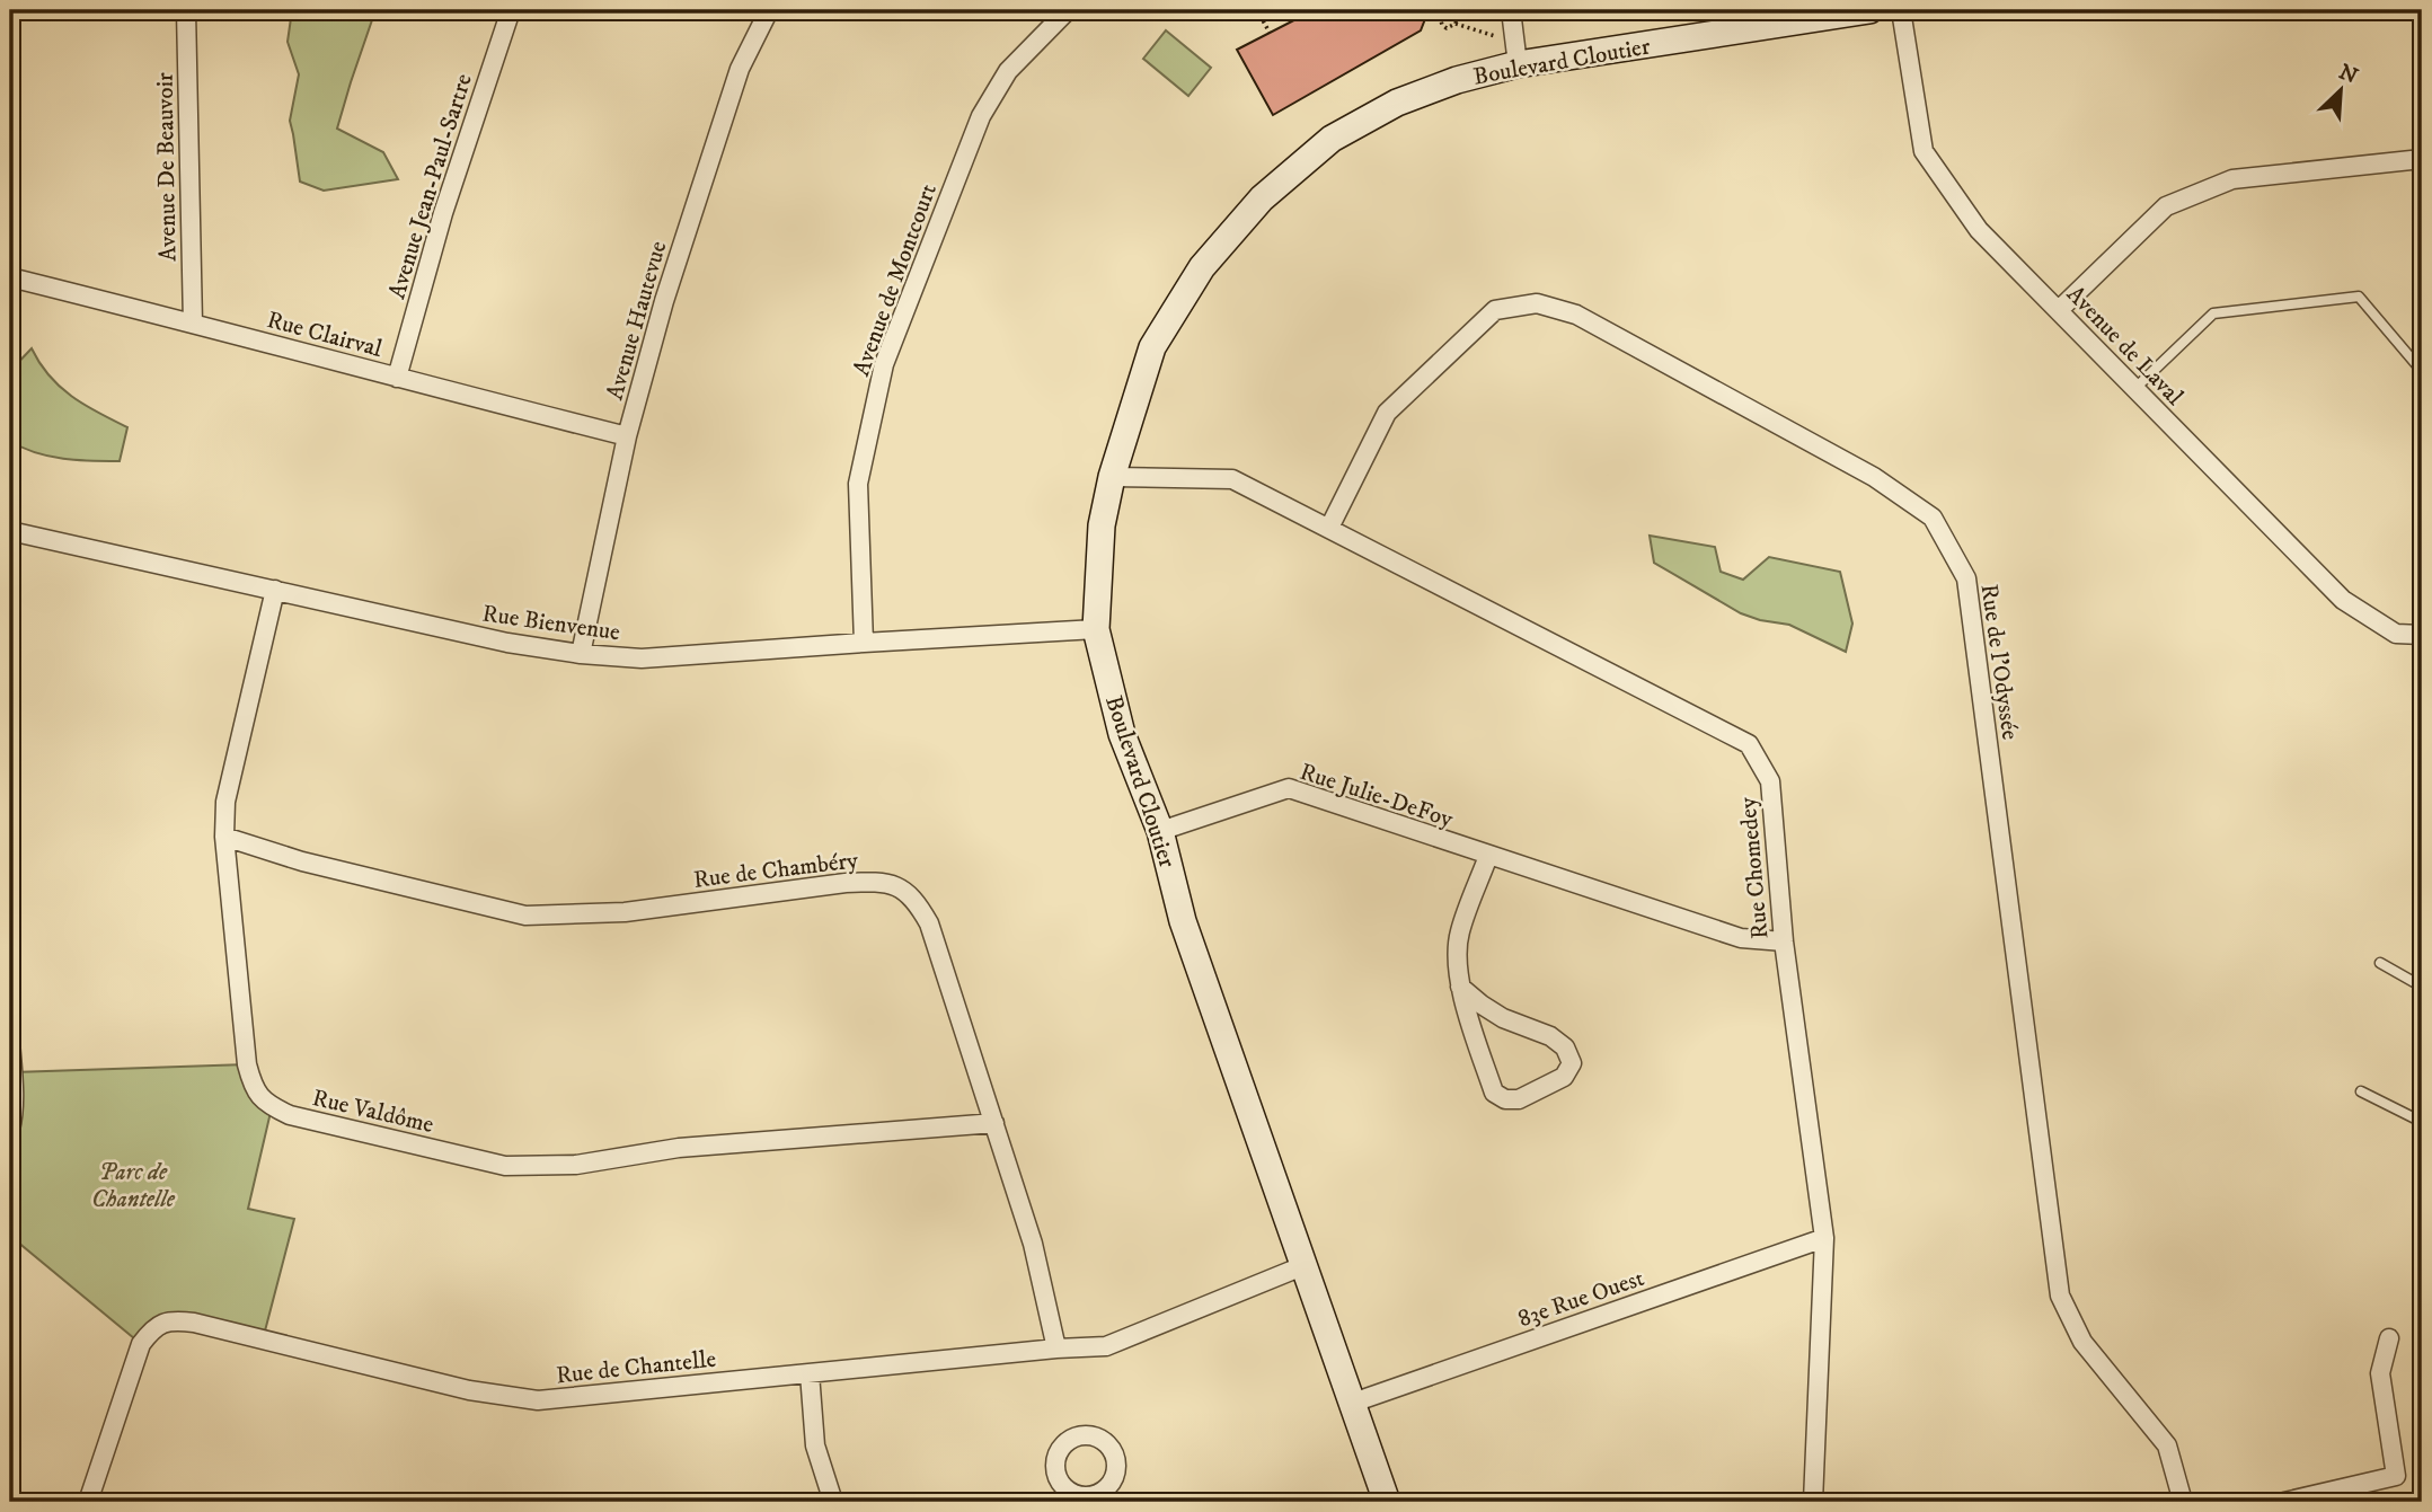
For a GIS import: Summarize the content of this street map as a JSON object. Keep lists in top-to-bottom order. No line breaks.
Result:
{"streets":{"street":["Boulevard Cloutier","Avenue De Beauvoir","Avenue Jean-Paul-Sartre","Avenue de Montcourt","Avenue Hautevue","Rue Clairval","Avenue de Laval","Rue Bienvenue","Rue de l'Odyssée","Rue Julie-DeFoy","Rue Chomedey","Rue de Chambéry","Rue Valdôme","83e Rue Ouest","Rue de Chantelle"]},"crossings":[["Boulevard Cloutier","Rue Bienvenue"],["Boulevard Cloutier","Rue Julie-DeFoy"],["Boulevard Cloutier","Rue Chomedey"],["Boulevard Cloutier","83e Rue Ouest"],["Boulevard Cloutier","Rue de Chantelle"],["Avenue De Beauvoir","Rue Clairval"],["Avenue Jean-Paul-Sartre","Rue Clairval"],["Avenue de Montcourt","Rue Bienvenue"],["Avenue Hautevue","Rue Clairval"],["Avenue Hautevue","Rue Bienvenue"],["Rue Bienvenue","Rue Valdôme"],["Rue de l'Odyssée","Rue Chomedey"],["Rue Julie-DeFoy","Rue Chomedey"],["Rue Chomedey","83e Rue Ouest"],["Rue de Chambéry","Rue Valdôme"],["Rue de Chambéry","Rue de Chantelle"]],"parks":["Parc de Chantelle"],"north":"top right"}
